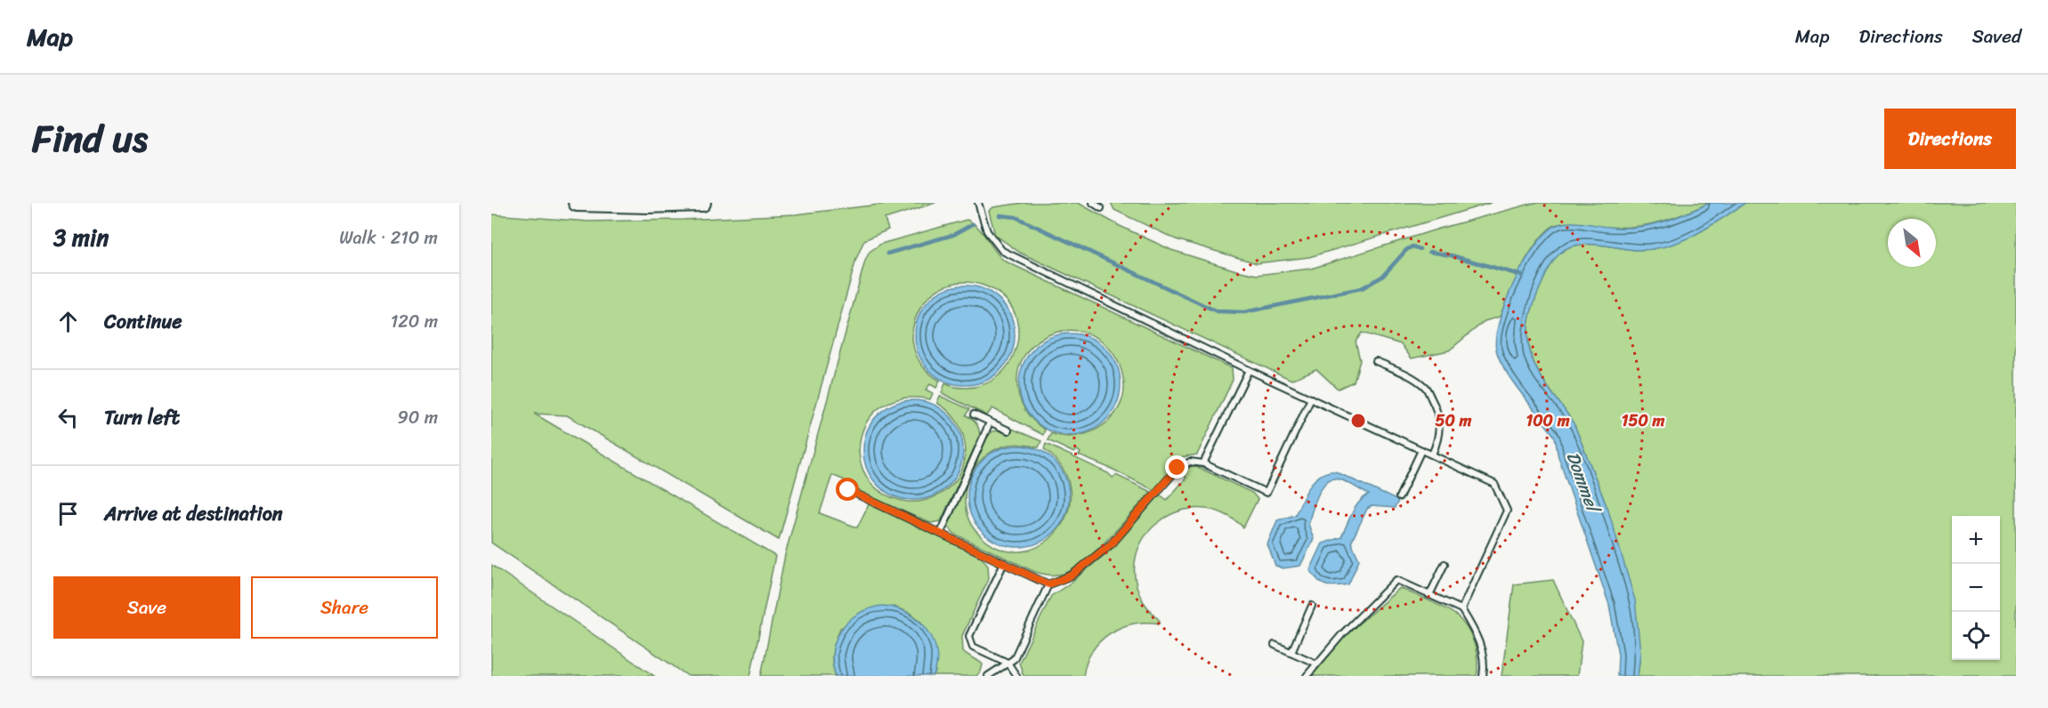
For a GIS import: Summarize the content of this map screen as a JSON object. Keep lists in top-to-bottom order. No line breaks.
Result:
{"water":["Dommel"],"north":"bottom right","page":{"header":"Map","nav":["Map","Directions","Saved"],"title":"Find us","buttons":["Directions",["Save","Share"]],"heading":["3 min","Walk · 210 m"],"list":[["Continue","120 m"],["Turn left","90 m"],"Arrive at destination"],"map_buttons":["+","−"]},"rings":["50 m","100 m","150 m"]}
